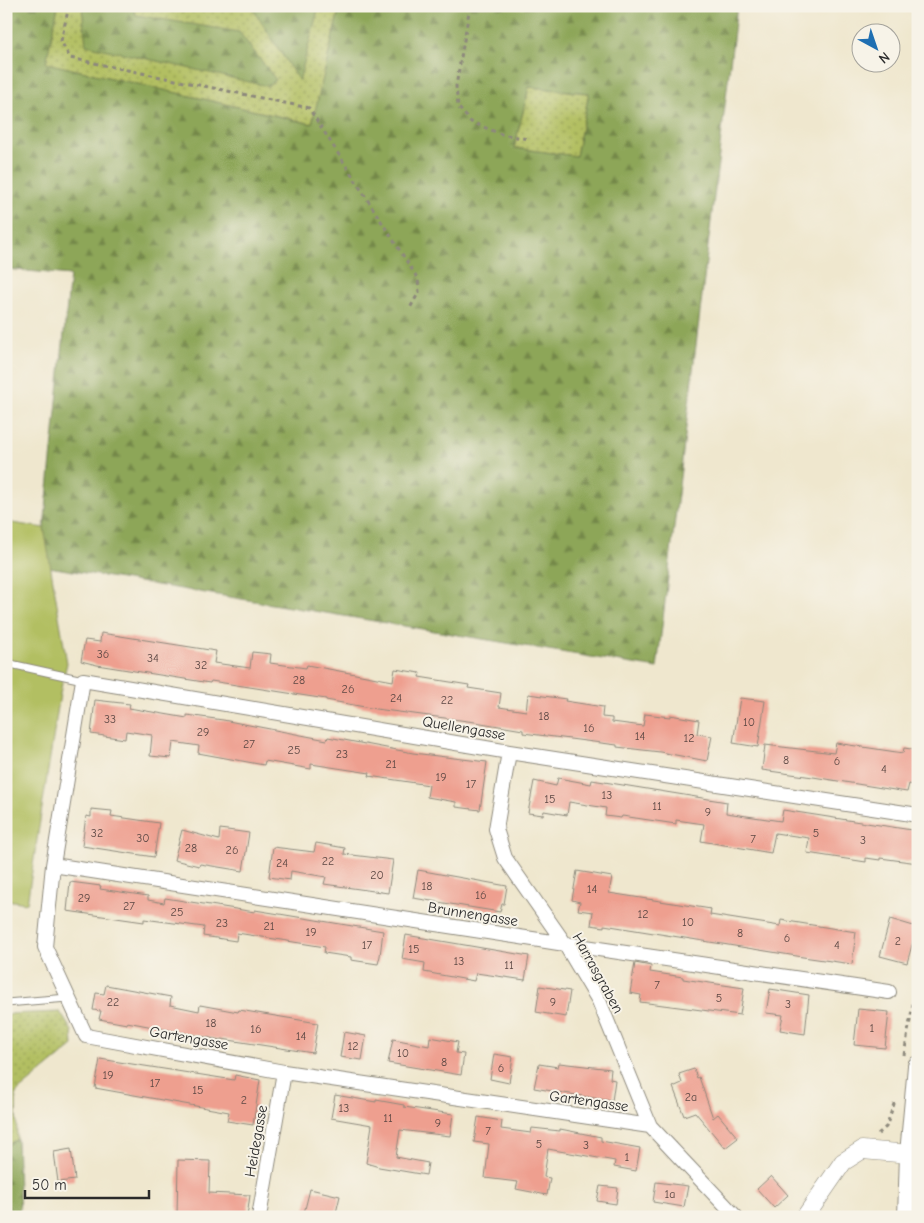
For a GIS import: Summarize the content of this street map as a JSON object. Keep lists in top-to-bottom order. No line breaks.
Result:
{"streets":{"street":["Quellengasse","Brunnengasse","Harrasgraben","Gartengasse","Heidegasse"]},"crossings":[["Quellengasse","Harrasgraben"],["Quellengasse","Gartengasse"],["Brunnengasse","Harrasgraben"],["Brunnengasse","Gartengasse"],["Harrasgraben","Gartengasse"],["Gartengasse","Heidegasse"]],"house_numbers":["36","34","32","28","26","24","22","18","33","10","16","29","14","12","27","25","23","8","6","21","4","19","17","13","15","11","9","32","5","30","7","3","28","26","22","24","20","18","14","16","29","27","25","12","10","23","21","19","8","6","2","17","4","15","13","11","7","5","22","9","3","18","1","16","14","12","10","8","6","19","17","15","2a","2","13","11","9","7","5","3","1","1a"],"scale_bar":"50 m","north":"bottom right"}
